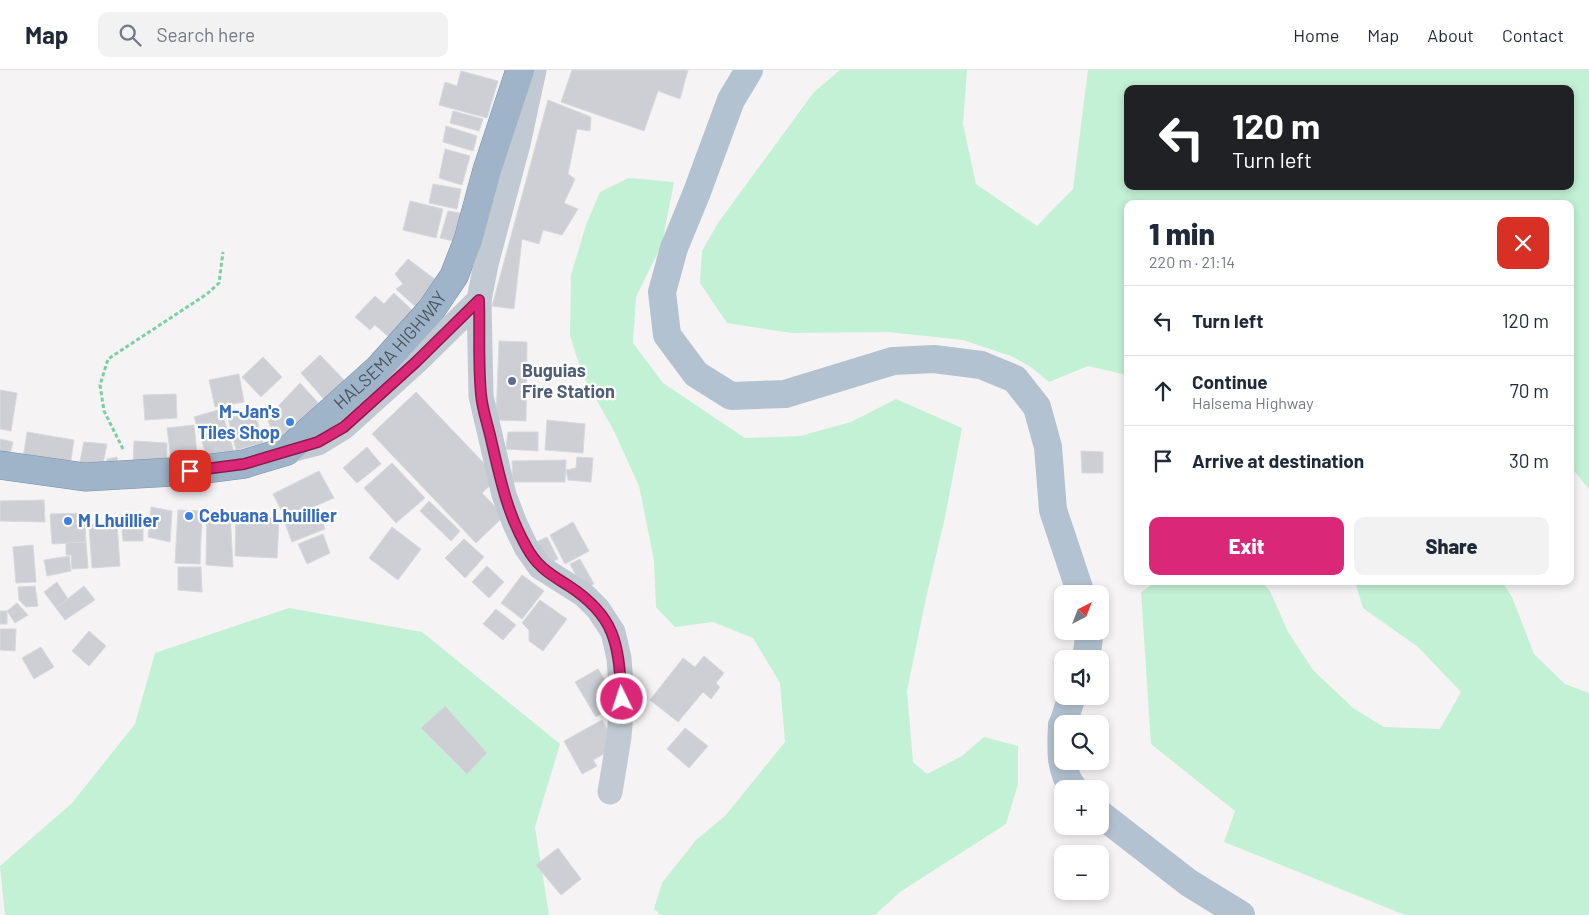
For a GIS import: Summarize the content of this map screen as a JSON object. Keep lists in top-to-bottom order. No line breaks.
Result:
{"streets":{"highway":["HALSEMA HIGHWAY"]},"places":["Buguias Fire Station","M-Jan's Tiles Shop","Cebuana Lhuillier","M Lhuillier"],"north":"top right","page":{"header":"Map","search":"Search here","nav":["Home","Map","About","Contact"],"turn":["120 m","Turn left"],"heading":["1 min","220 m · 21:14"],"list":[{"name":"Turn left","value":"120 m"},{"name":"Continue","note":"Halsema Highway","value":"70 m"},{"name":"Arrive at destination","value":"30 m"}],"buttons":["Exit","Share"],"map_buttons":["+","−"]}}
